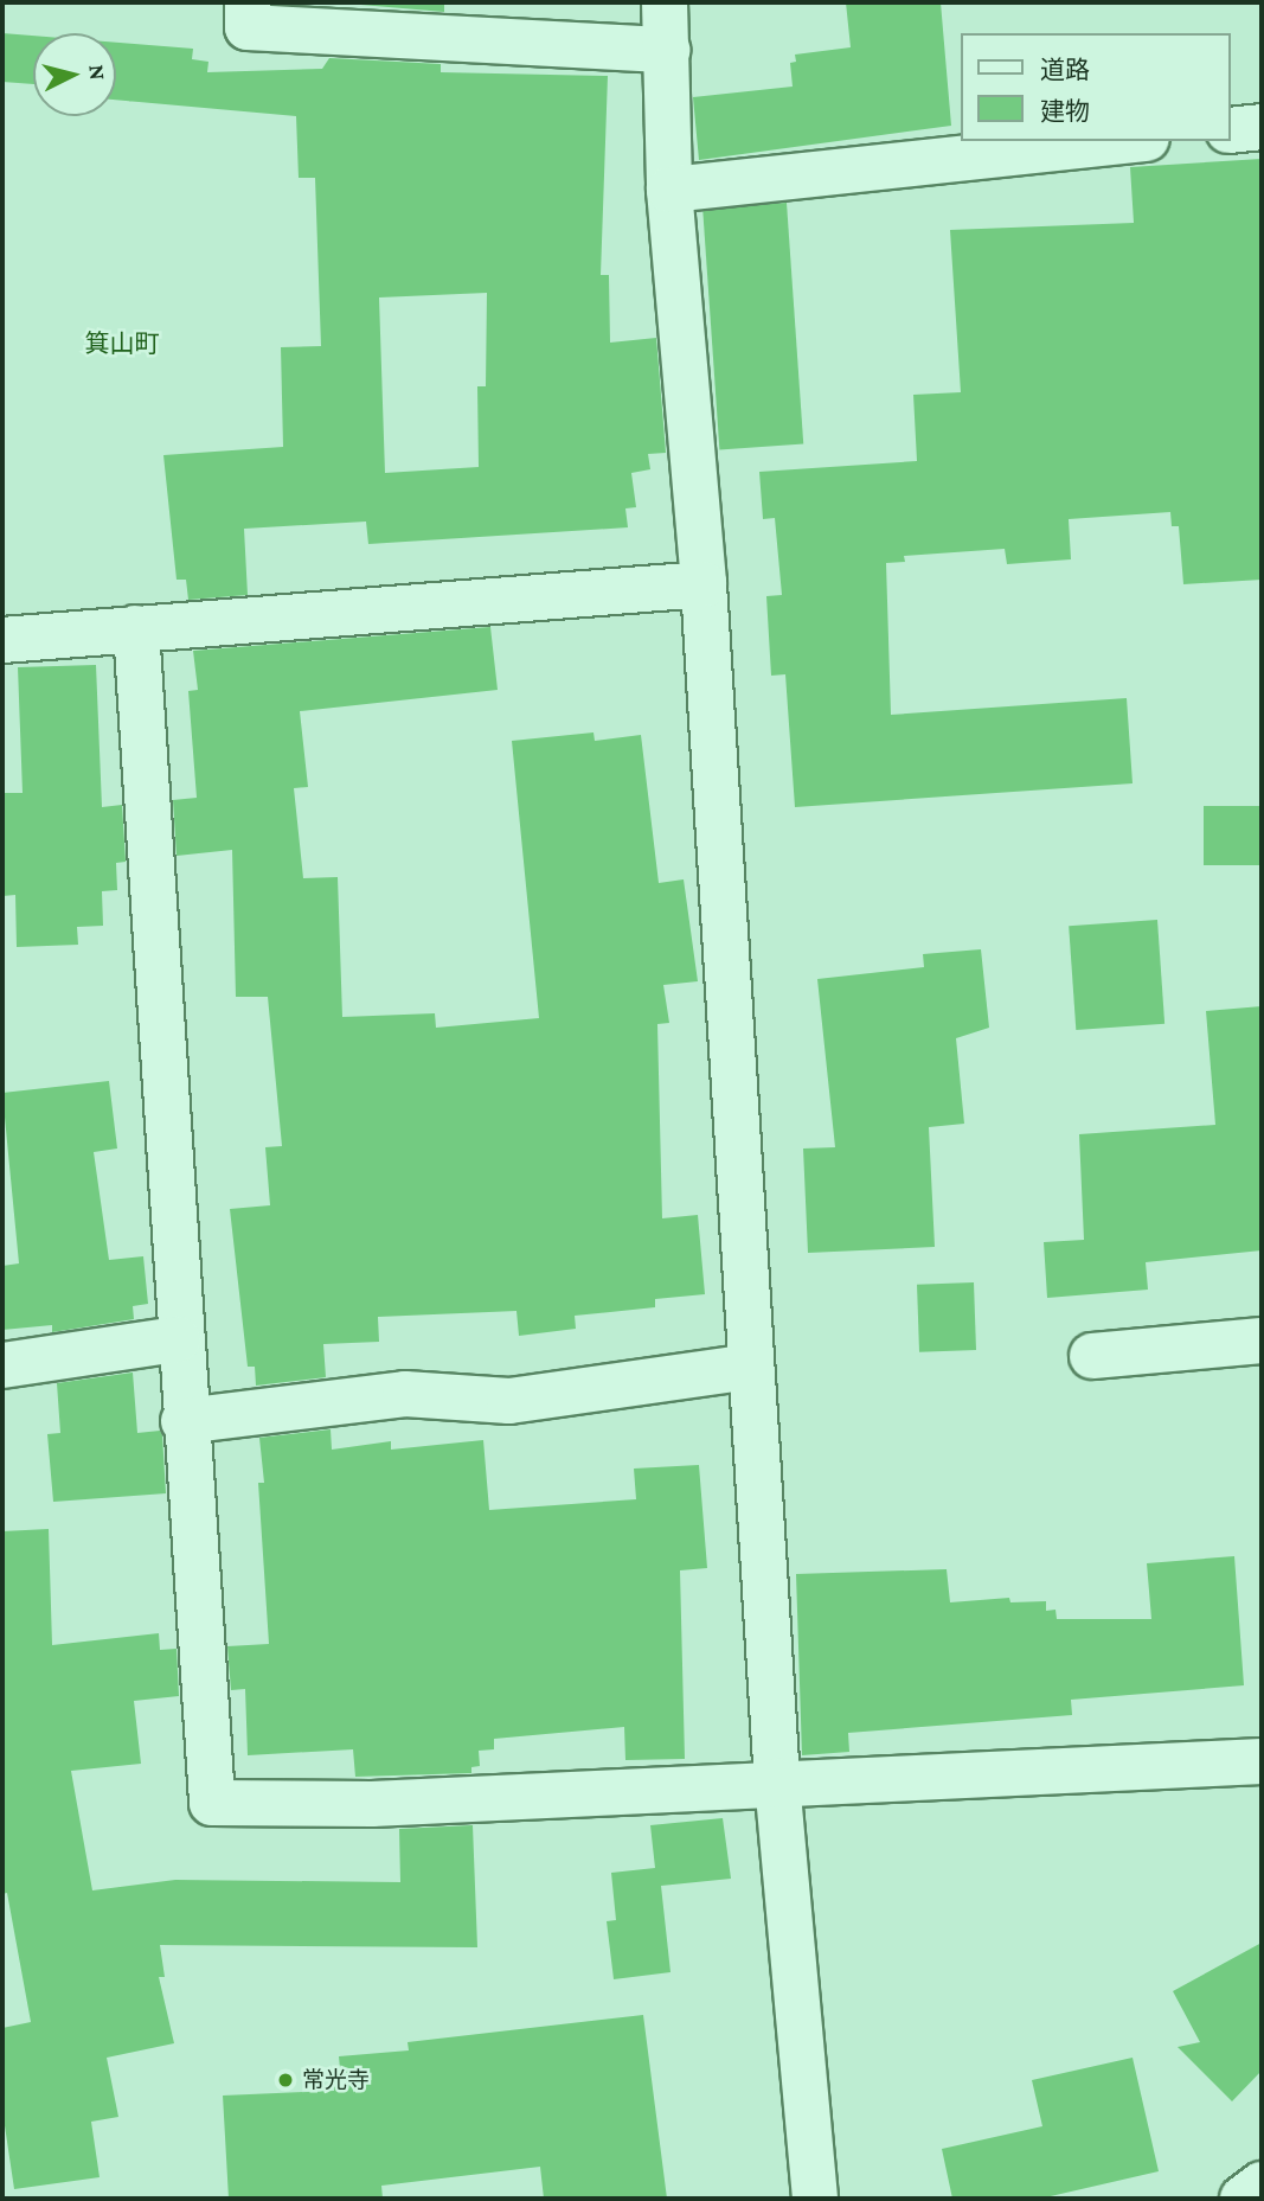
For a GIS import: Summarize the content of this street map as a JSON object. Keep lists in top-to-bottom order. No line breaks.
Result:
{"districts":["箕山町"],"places":["常光寺"],"legend":["道路","建物"],"north":"right"}
